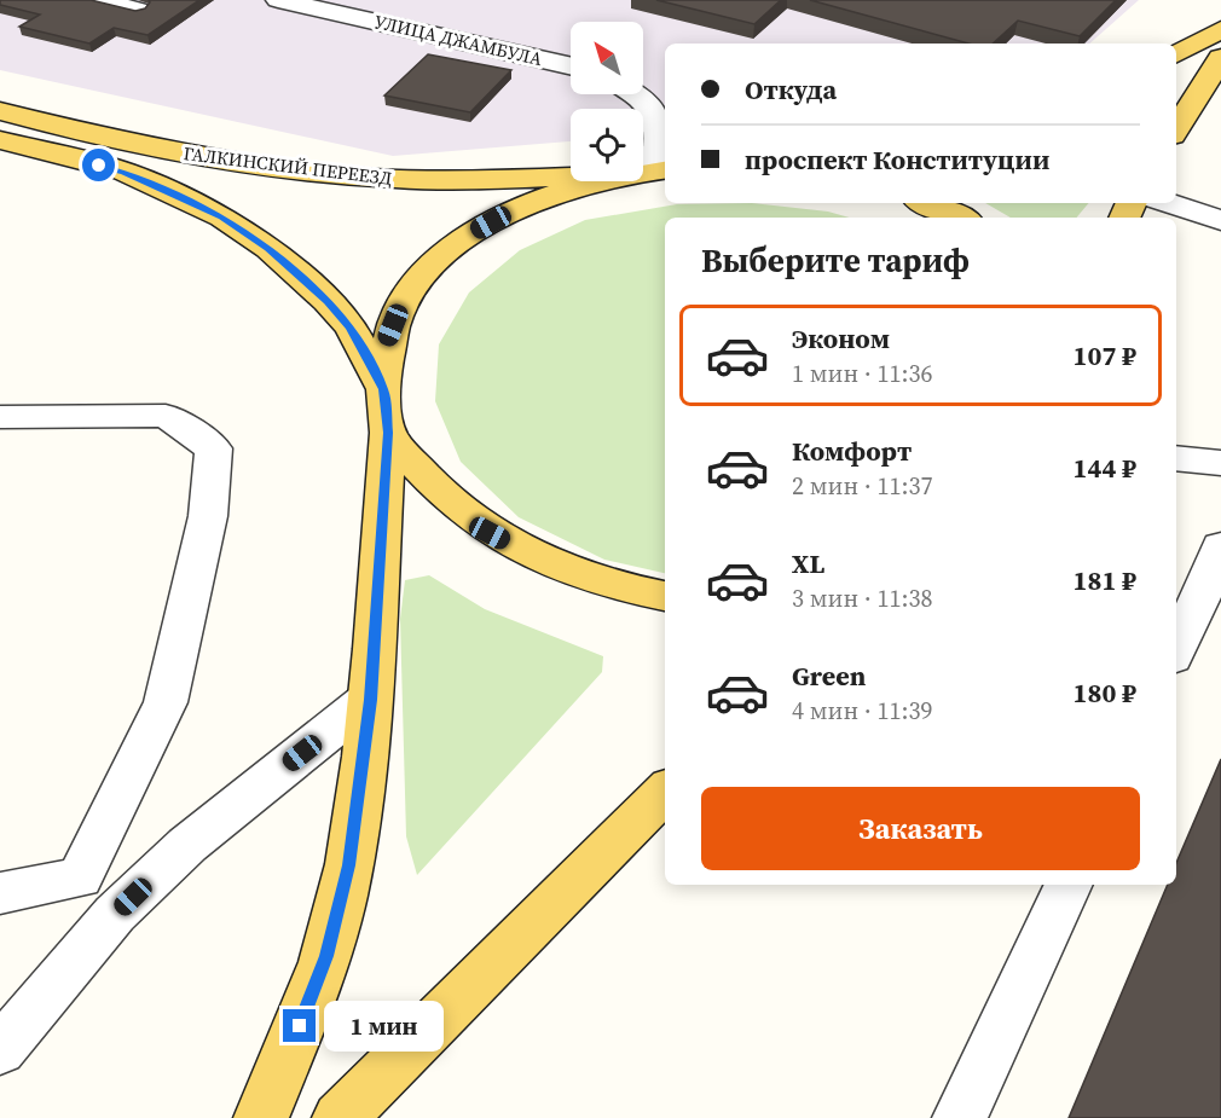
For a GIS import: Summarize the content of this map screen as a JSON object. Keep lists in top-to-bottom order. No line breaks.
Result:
{"streets":{"main road":["ГАЛКИНСКИЙ ПЕРЕЕЗД"],"street":["УЛИЦА ДЖАМБУЛА"]},"north":"top left","page":{"banner":["Откуда","проспект Конституции"],"heading":"Выберите тариф","list":[{"name":"Эконом","note":"1 мин · 11:36","value":"107 ₽"},{"name":"Комфорт","note":"2 мин · 11:37","value":"144 ₽"},{"name":"XL","note":"3 мин · 11:38","value":"181 ₽"},{"name":"Green","note":"4 мин · 11:39","value":"180 ₽"}],"buttons":"Заказать","bubble":"1 мин"}}
